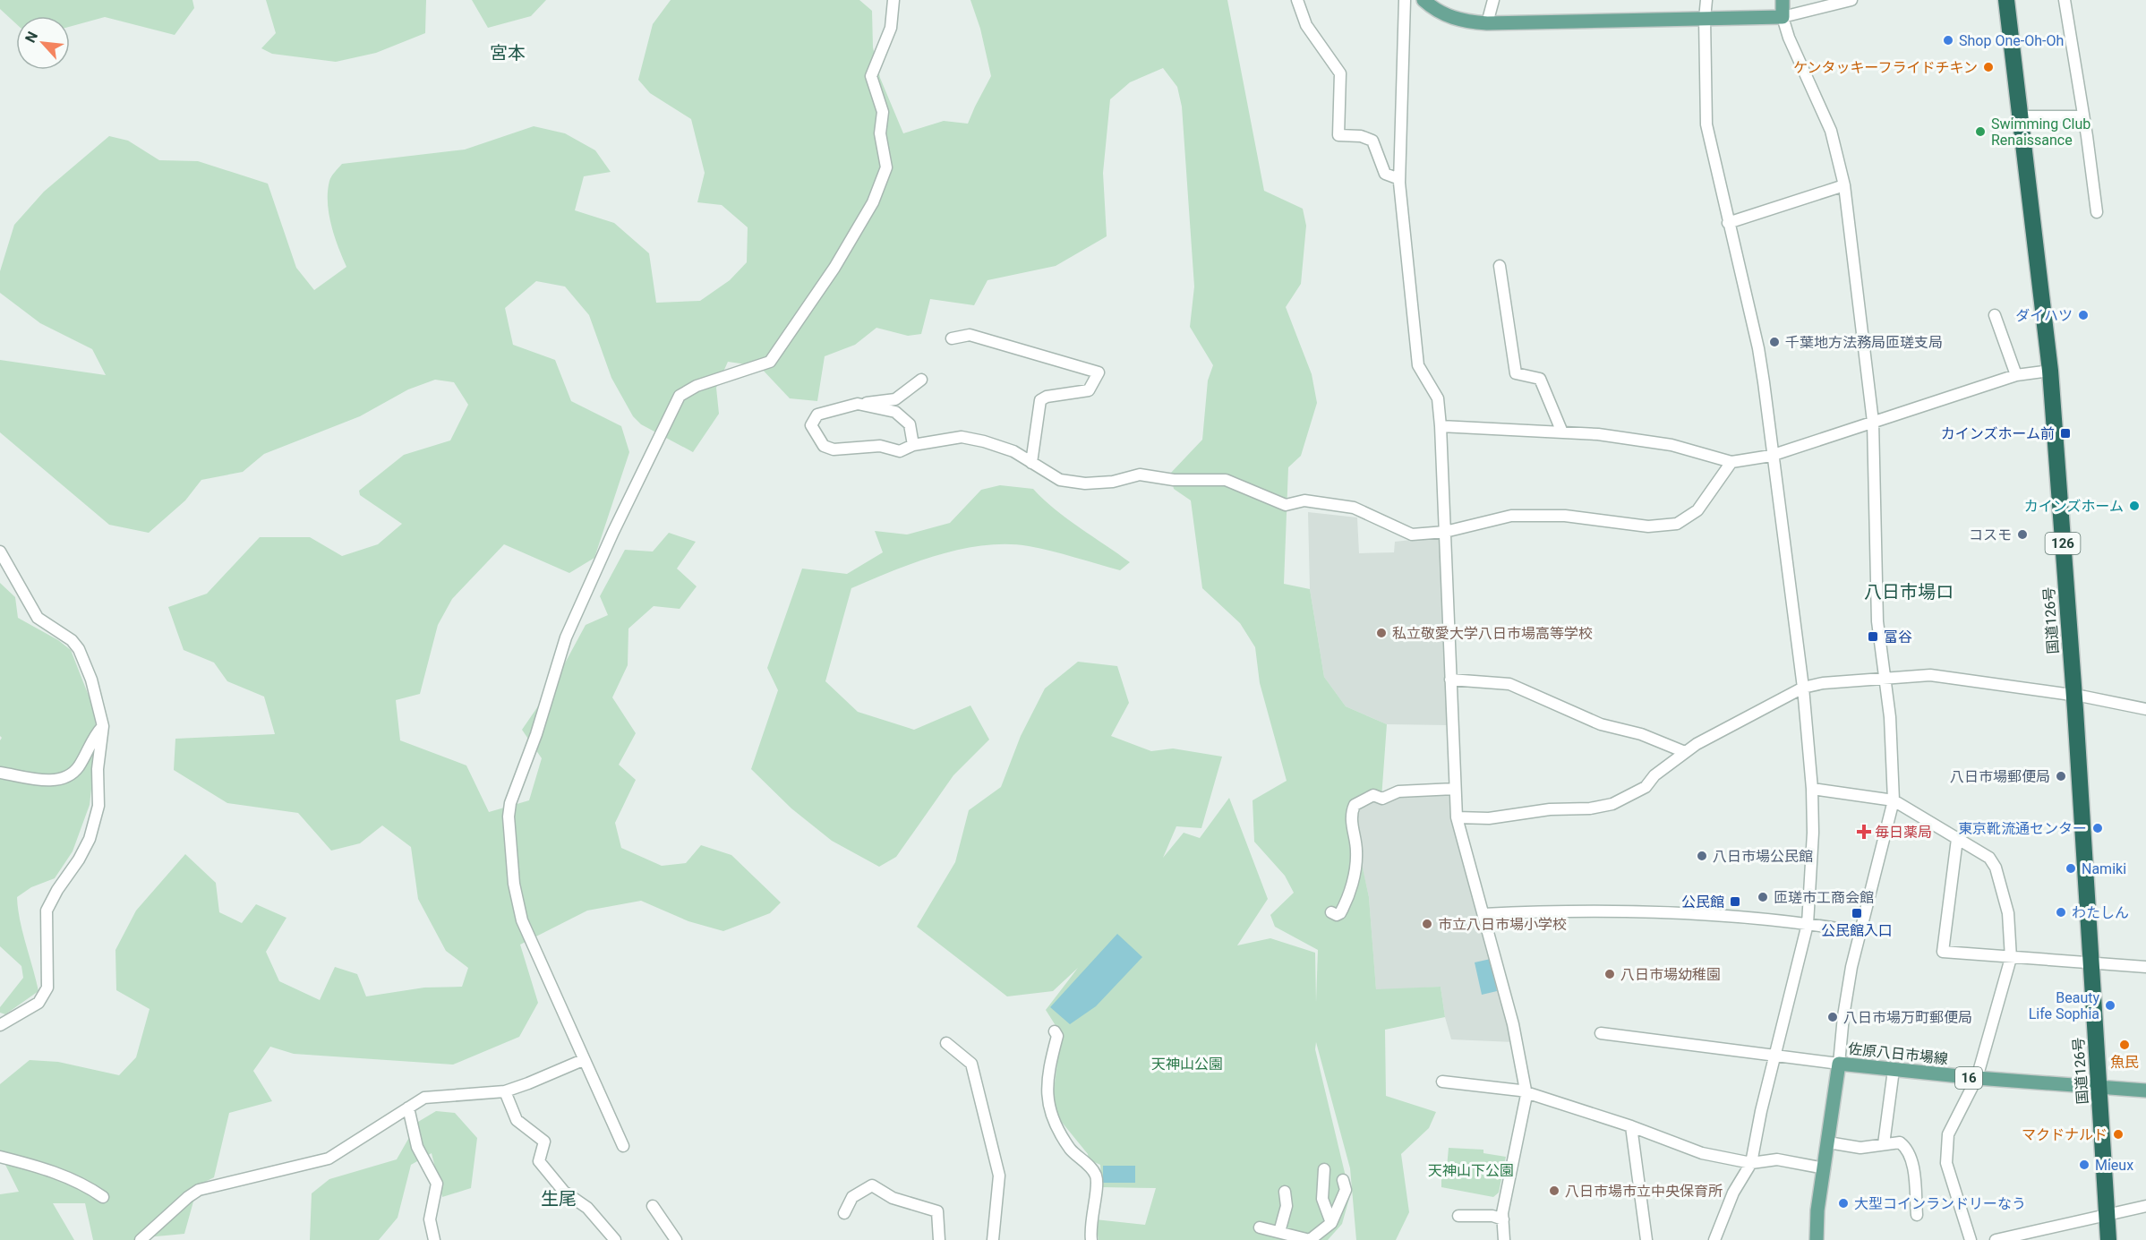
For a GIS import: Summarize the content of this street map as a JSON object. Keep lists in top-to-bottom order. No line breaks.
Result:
{"streets":{"highway":["126","国道126号"],"main road":["佐原八日市場線","16"]},"crossings":[["国道126号","佐原八日市場線"]],"districts":["宮本","八日市場ロ","生尾"],"parks":["天神山公園","天神山下公園"],"places":{"other":["Shop One-Oh-Oh","ケンタッキーフライドチキン","Swimming Club Renaissance","ダイハツ","千葉地方法務局匝瑳支局","カインズホーム","コスモ","私立敬愛大学八日市場高等学校","八日市場郵便局","東京靴流通センター","八日市場公民館","Namiki","匝瑳市工商会館","わたしん","市立八日市場小学校","八日市場幼稚園","Beauty Life Sophia","八日市場万町郵便局","魚民","マクドナルド","Mieux","八日市場市立中央保育所","大型コインランドリーなう"],"transit":["カインズホーム前","富谷","公民館","公民館入口"],"health":["毎日薬局"]},"north":"top left"}
